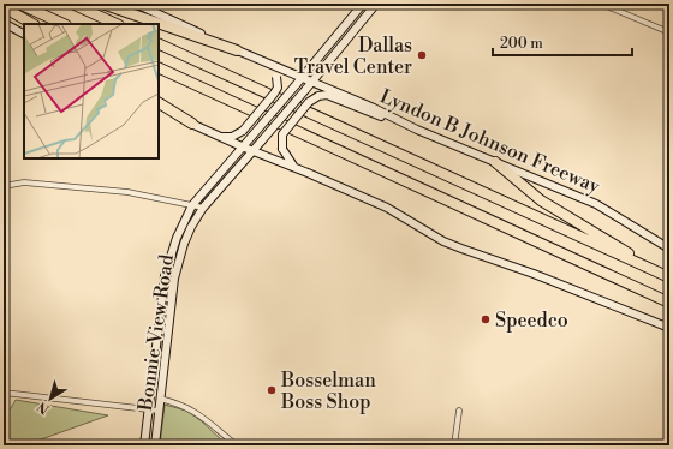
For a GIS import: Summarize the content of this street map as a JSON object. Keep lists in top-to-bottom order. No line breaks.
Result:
{"streets":{"main road":["Lyndon B Johnson Freeway","Bonnie View Road"]},"crossings":[["Lyndon B Johnson Freeway","Bonnie View Road"]],"places":["Dallas Travel Center","Speedco","Bosselman Boss Shop"],"scale_bar":"200 m","north":"bottom left"}
